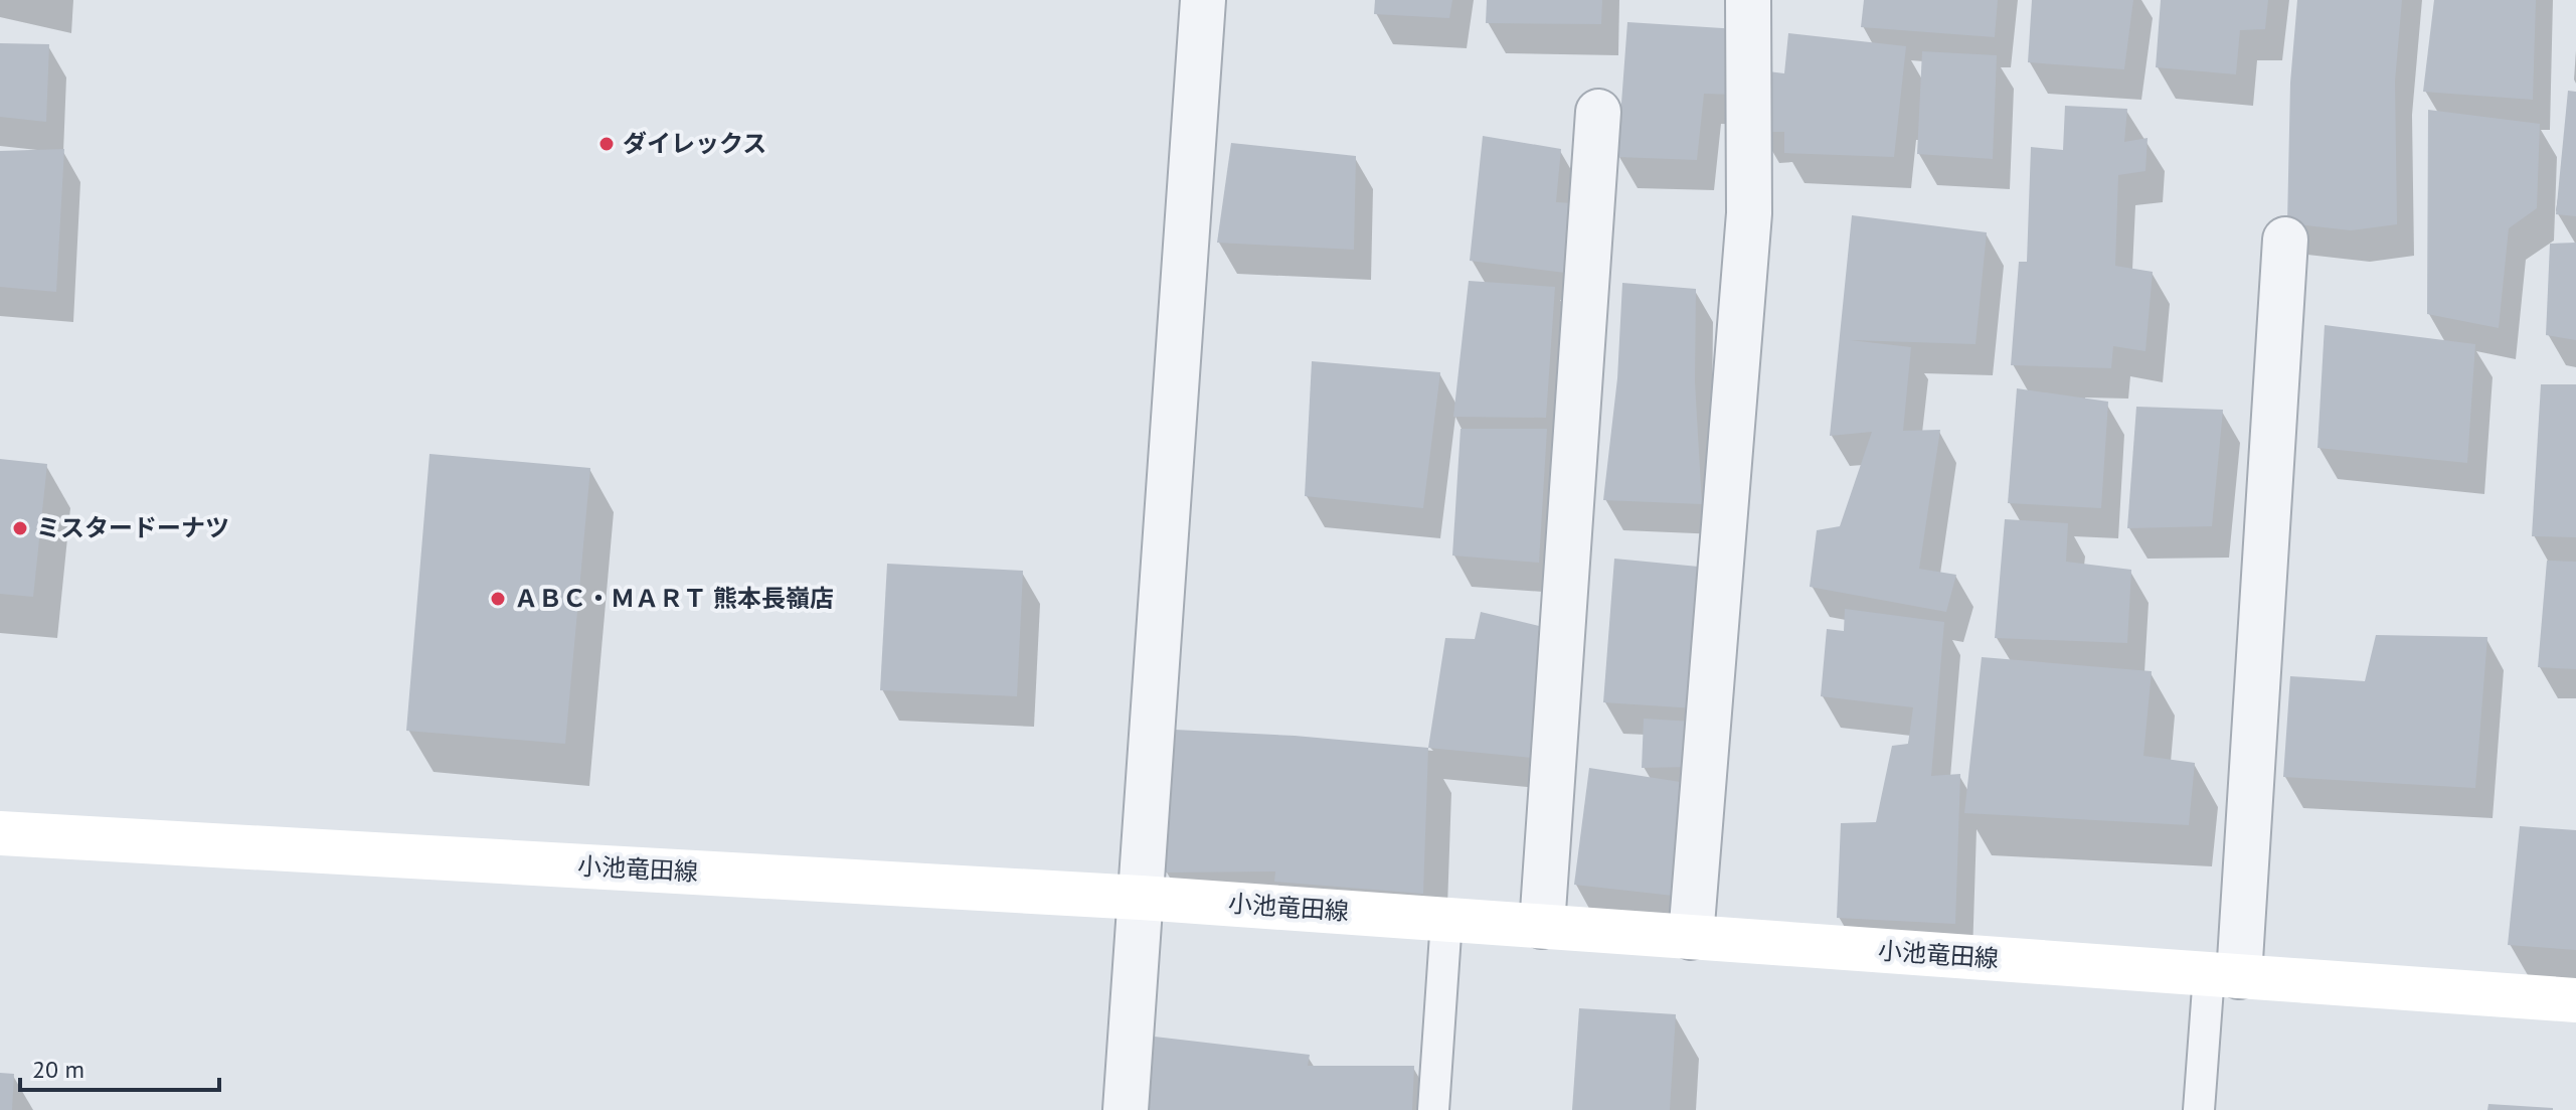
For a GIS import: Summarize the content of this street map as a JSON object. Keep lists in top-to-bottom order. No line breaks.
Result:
{"streets":{"main road":["小池竜田線"]},"places":["ダイレックス","ミスタードーナツ","ＡＢＣ・ＭＡＲＴ 熊本長嶺店"],"scale_bar":"20 m"}
